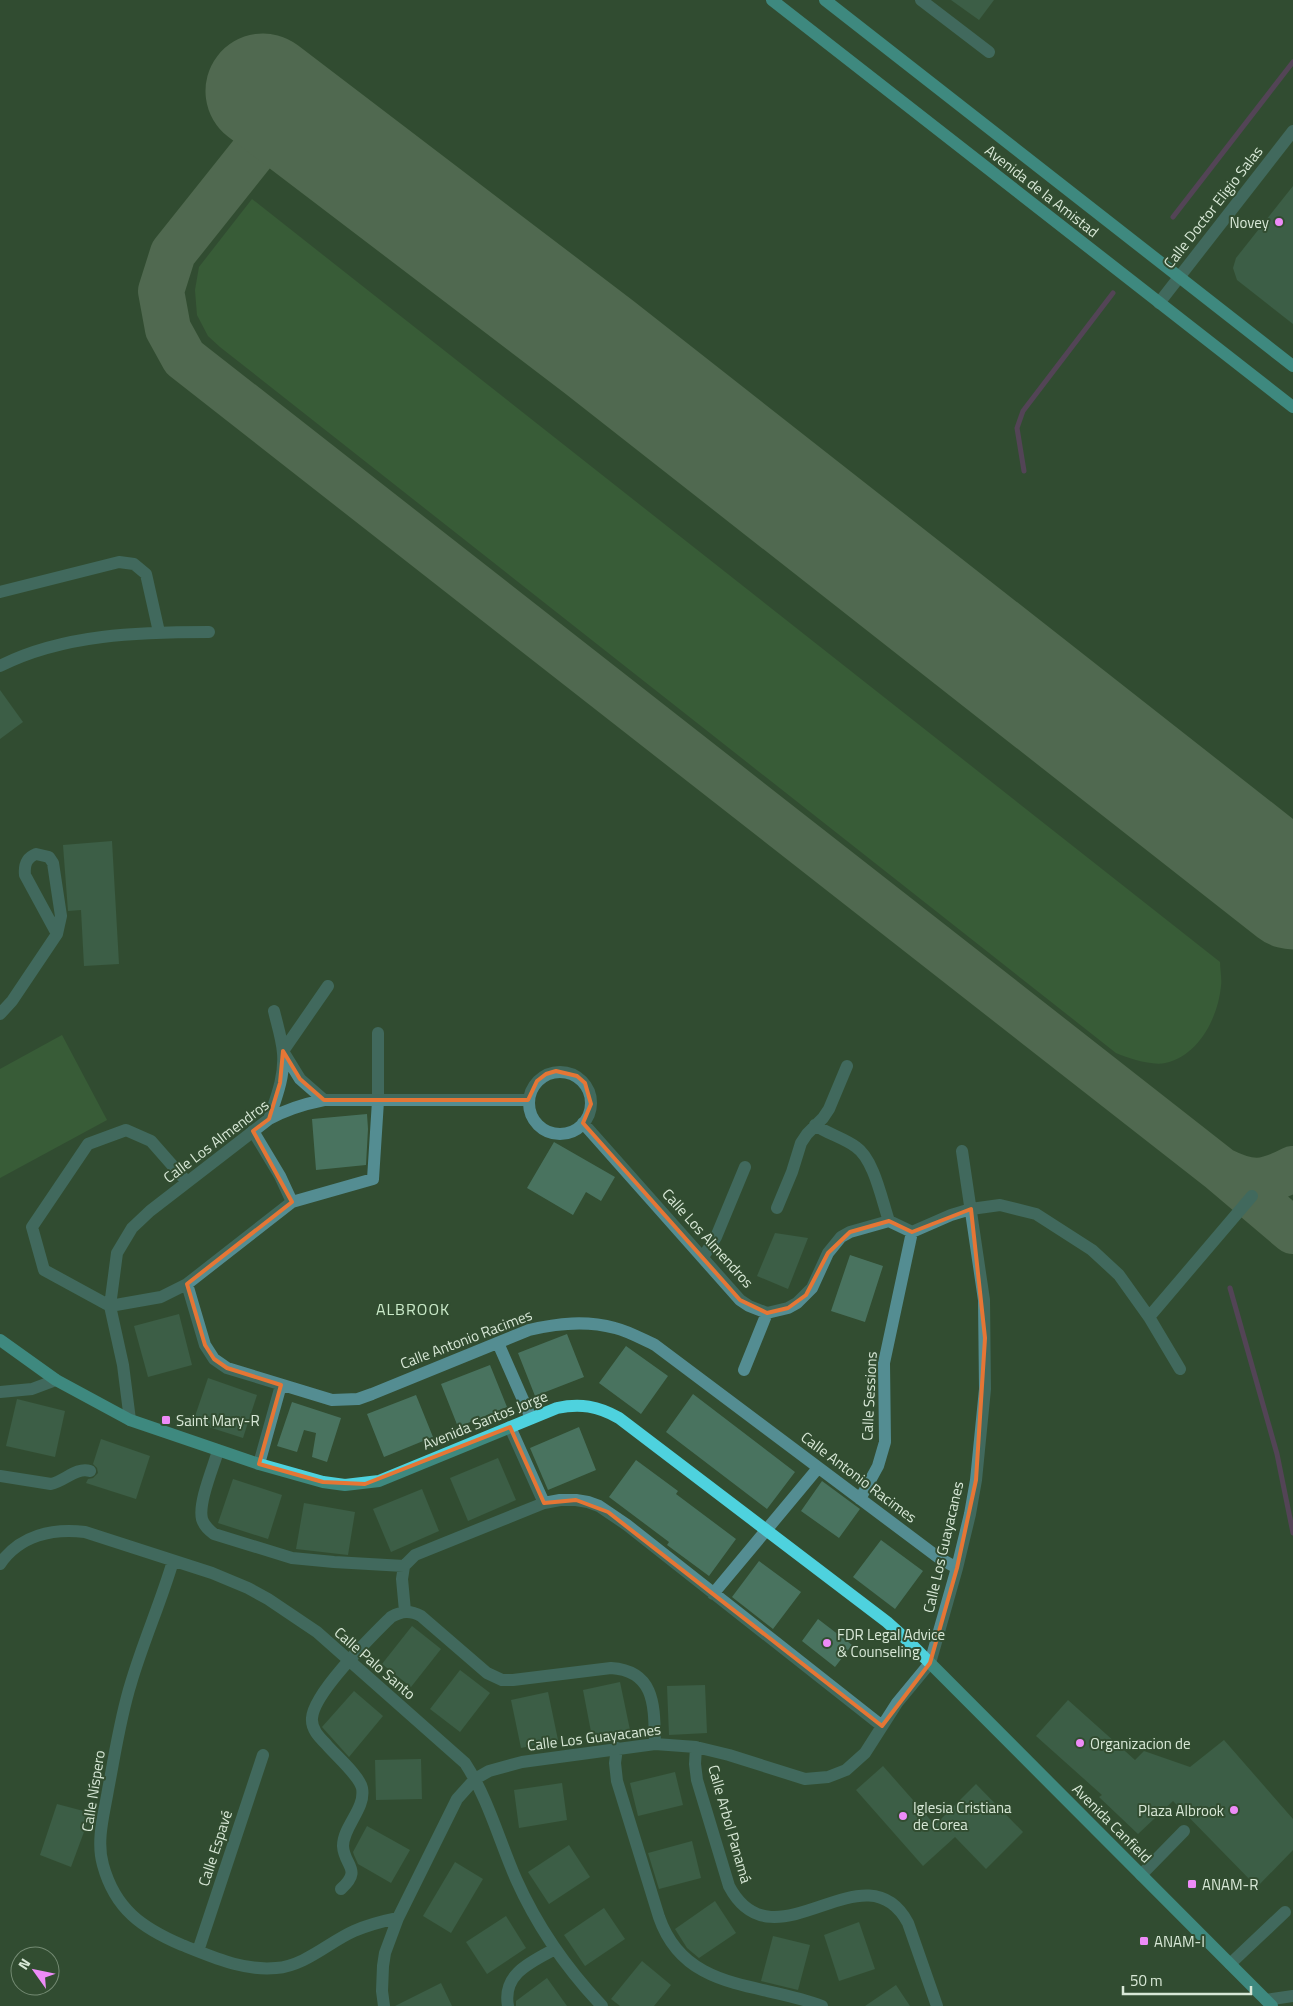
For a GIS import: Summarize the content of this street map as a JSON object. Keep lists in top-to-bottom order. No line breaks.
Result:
{"streets":{"main road":["Avenida de la Amistad","Avenida Santos Jorge","Avenida Canfield"],"street":["Calle Doctor Eligio Salas","Calle Los Almendros","Calle Antonio Racimes","Calle Sessions","Calle Los Guayacanes","Calle Palo Santo","Calle Níspero","Calle Arbol Panamá","Calle Espavé"]},"crossings":[["Avenida de la Amistad","Calle Doctor Eligio Salas"],["Calle Los Almendros","Avenida Santos Jorge"],["Calle Antonio Racimes","Calle Sessions"],["Calle Antonio Racimes","Calle Los Guayacanes"],["Avenida Santos Jorge","Calle Los Guayacanes"],["Avenida Santos Jorge","Avenida Canfield"],["Calle Los Guayacanes","Calle Palo Santo"],["Calle Los Guayacanes","Calle Níspero"],["Calle Los Guayacanes","Avenida Canfield"],["Calle Los Guayacanes","Calle Arbol Panamá"],["Calle Palo Santo","Calle Níspero"],["Calle Níspero","Calle Espavé"]],"districts":["ALBROOK"],"places":{"other":["Novey","FDR Legal Advice & Counseling","Organizacion de","Plaza Albrook","Iglesia Cristiana de Corea"],"transit":["Saint Mary-R","ANAM-R","ANAM-I"]},"scale_bar":"50 m","north":"top left"}
